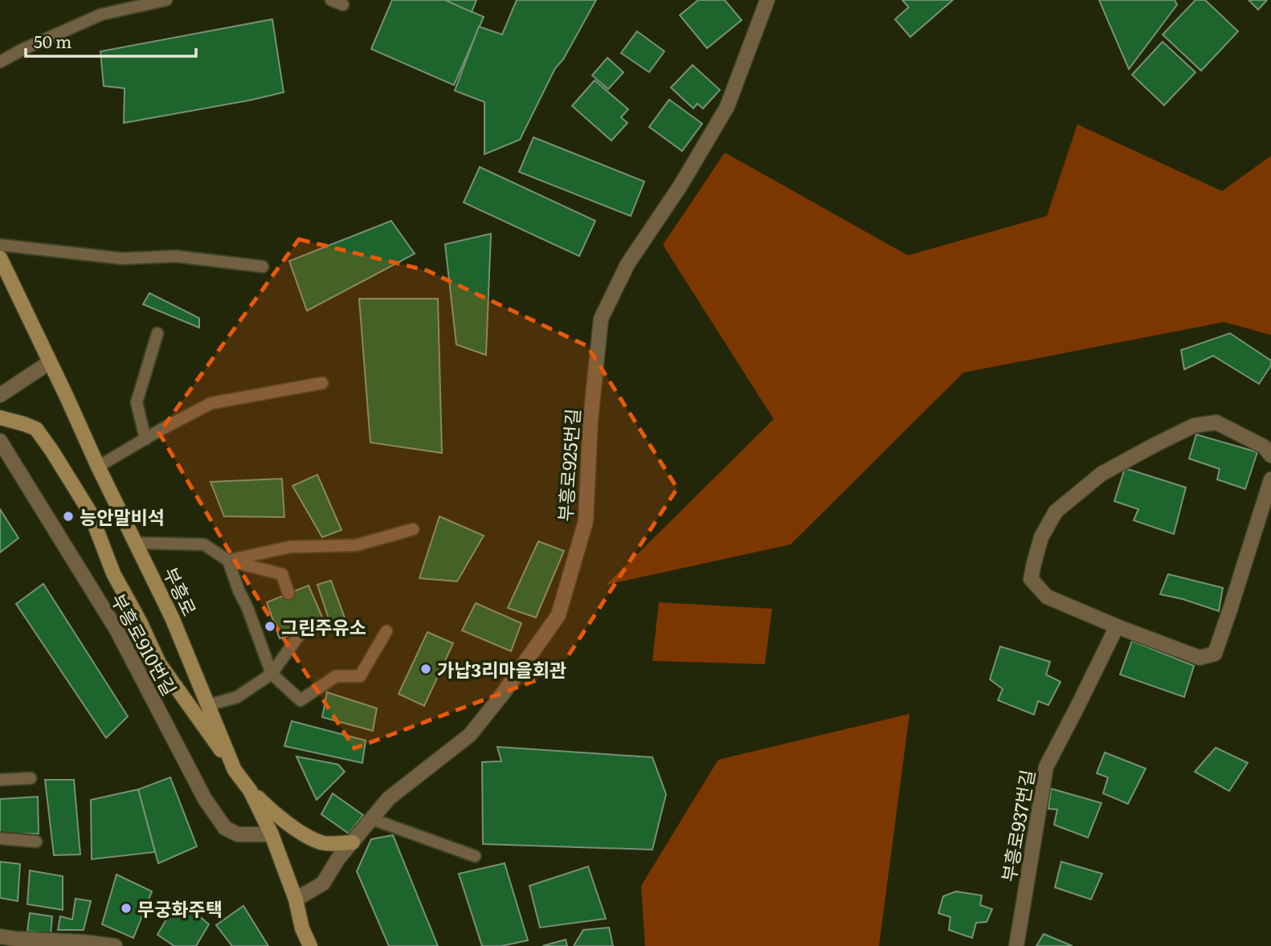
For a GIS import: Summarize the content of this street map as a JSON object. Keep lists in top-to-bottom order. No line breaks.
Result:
{"streets":{"main road":["부흥로"],"street":["부흥로925번길","부흥로910번길","부흥로937번길"]},"crossings":[["부흥로925번길","부흥로"],["부흥로","부흥로910번길"]],"places":["능안말비석","그린주유소","가납3리마을회관","무궁화주택"],"scale_bar":"50 m"}
